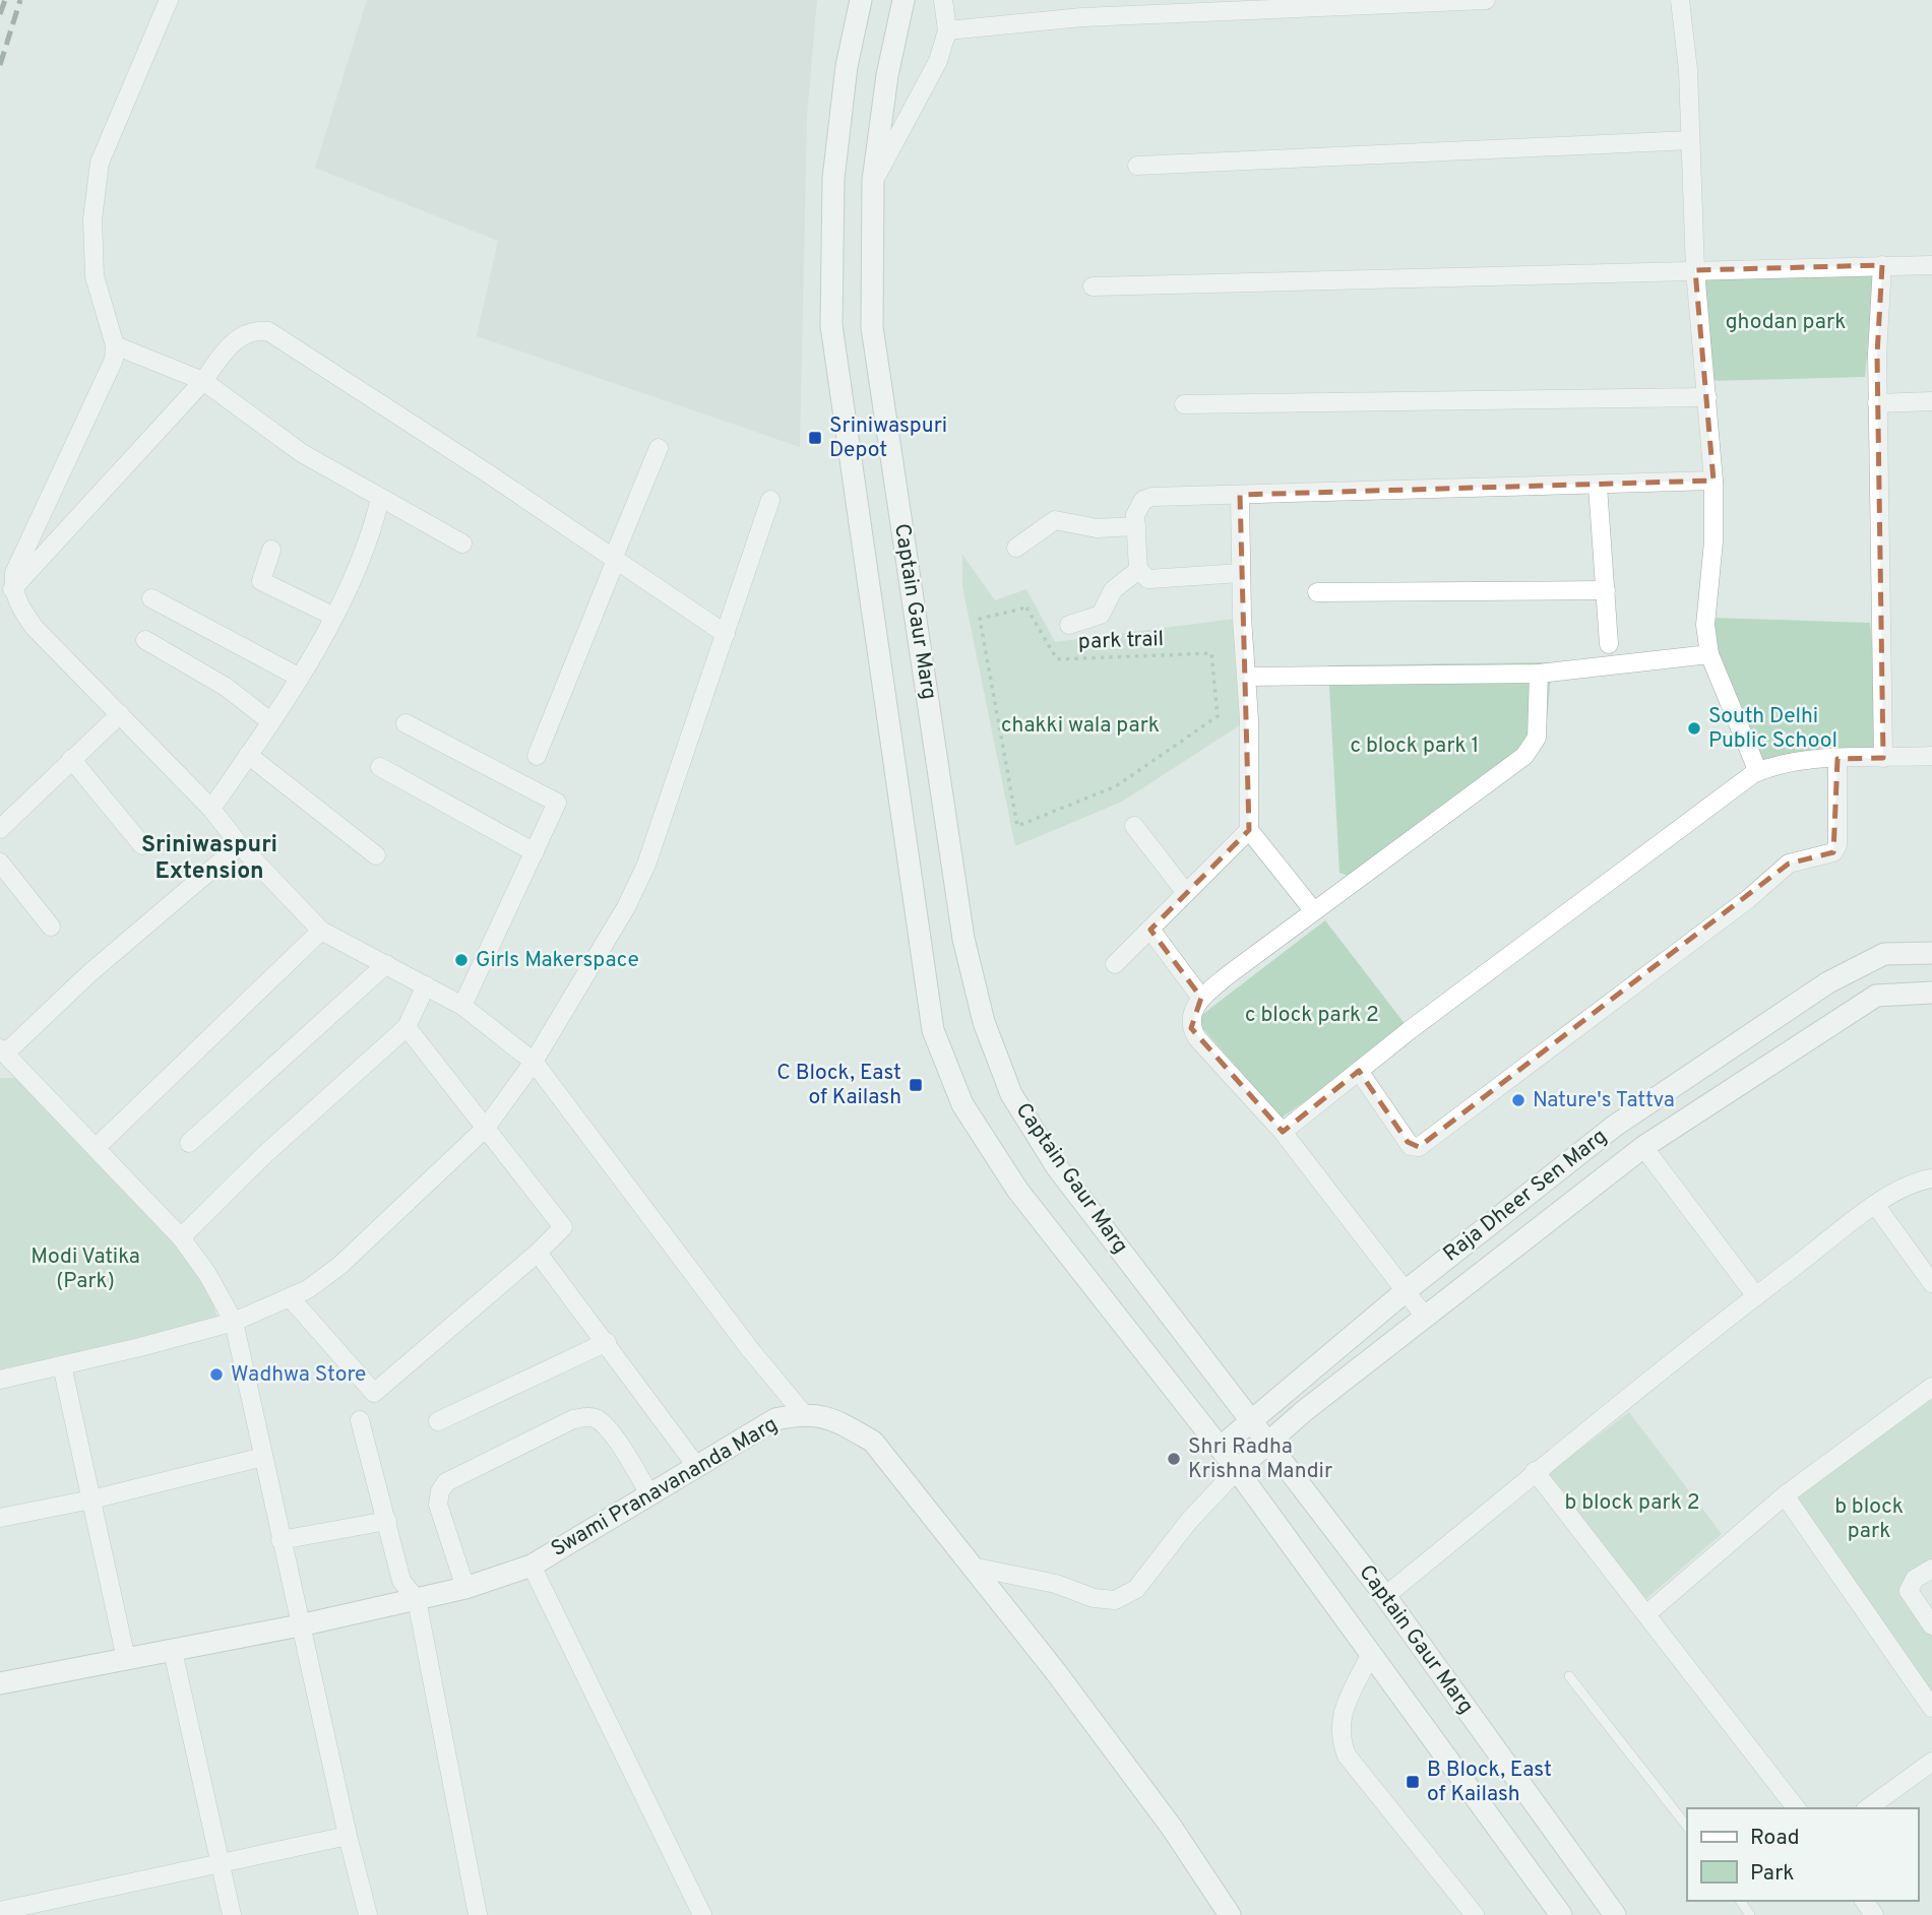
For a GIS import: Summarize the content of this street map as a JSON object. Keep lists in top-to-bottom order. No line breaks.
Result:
{"streets":{"main road":["Captain Gaur Marg","Raja Dheer Sen Marg","Swami Pranavananda Marg"],"path":["park trail"]},"crossings":[["Captain Gaur Marg","Raja Dheer Sen Marg"]],"districts":["Sriniwaspuri Extension"],"parks":["ghodan park","chakki wala park","c block park 1","c block park 2","Modi Vatika (Park)","b block park 2","b block park"],"places":{"transit":["Sriniwaspuri Depot","C Block, East of Kailash","B Block, East of Kailash"],"other":["South Delhi Public School","Girls Makerspace","Nature's Tattva","Wadhwa Store","Shri Radha Krishna Mandir"]},"legend":["Road","Park"]}
